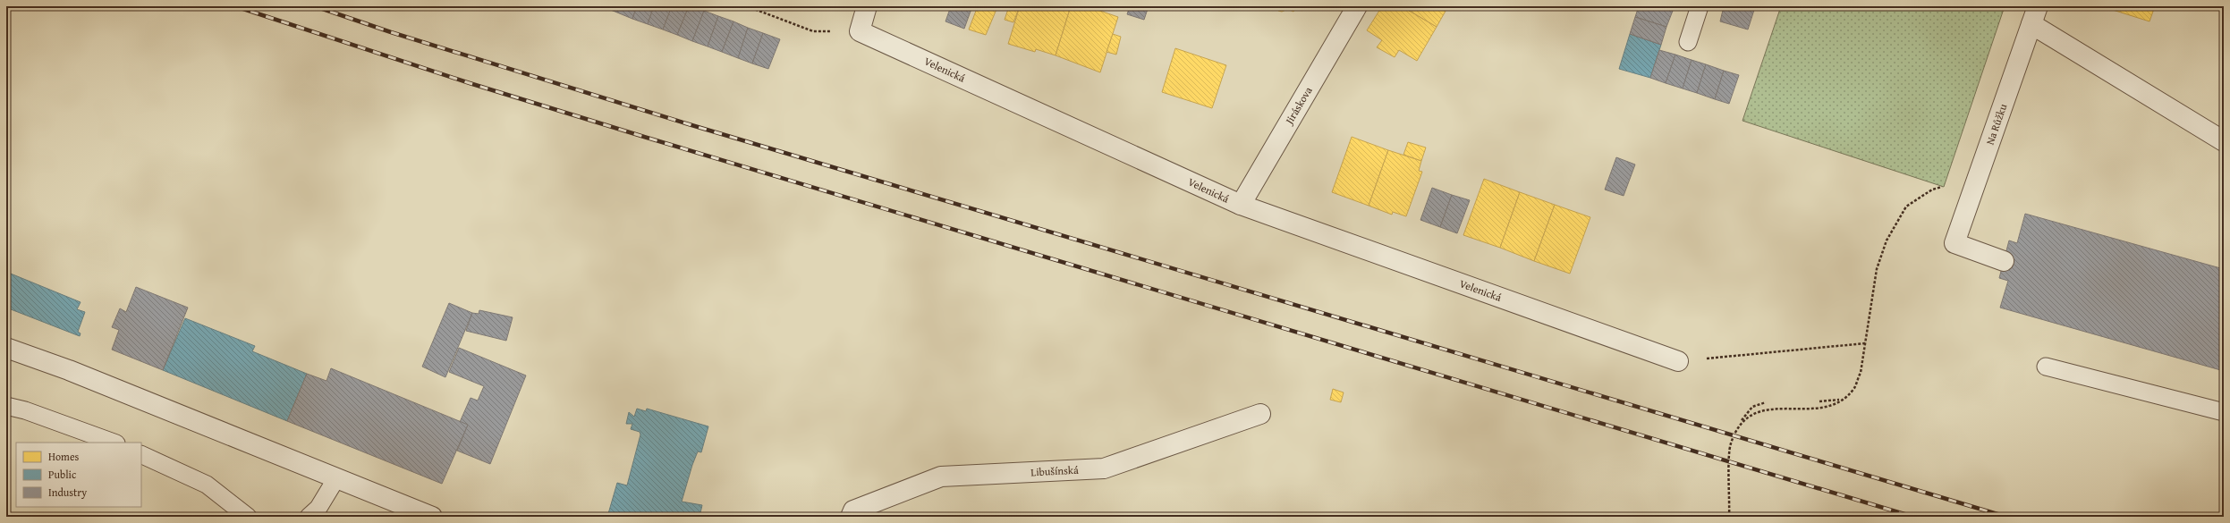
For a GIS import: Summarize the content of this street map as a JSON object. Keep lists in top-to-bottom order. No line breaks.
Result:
{"streets":{"street":["Velenická","Jiráskova","Na Růžku","Libušínská"]},"crossings":[["Velenická","Jiráskova"]],"legend":["Homes","Public","Industry"]}
